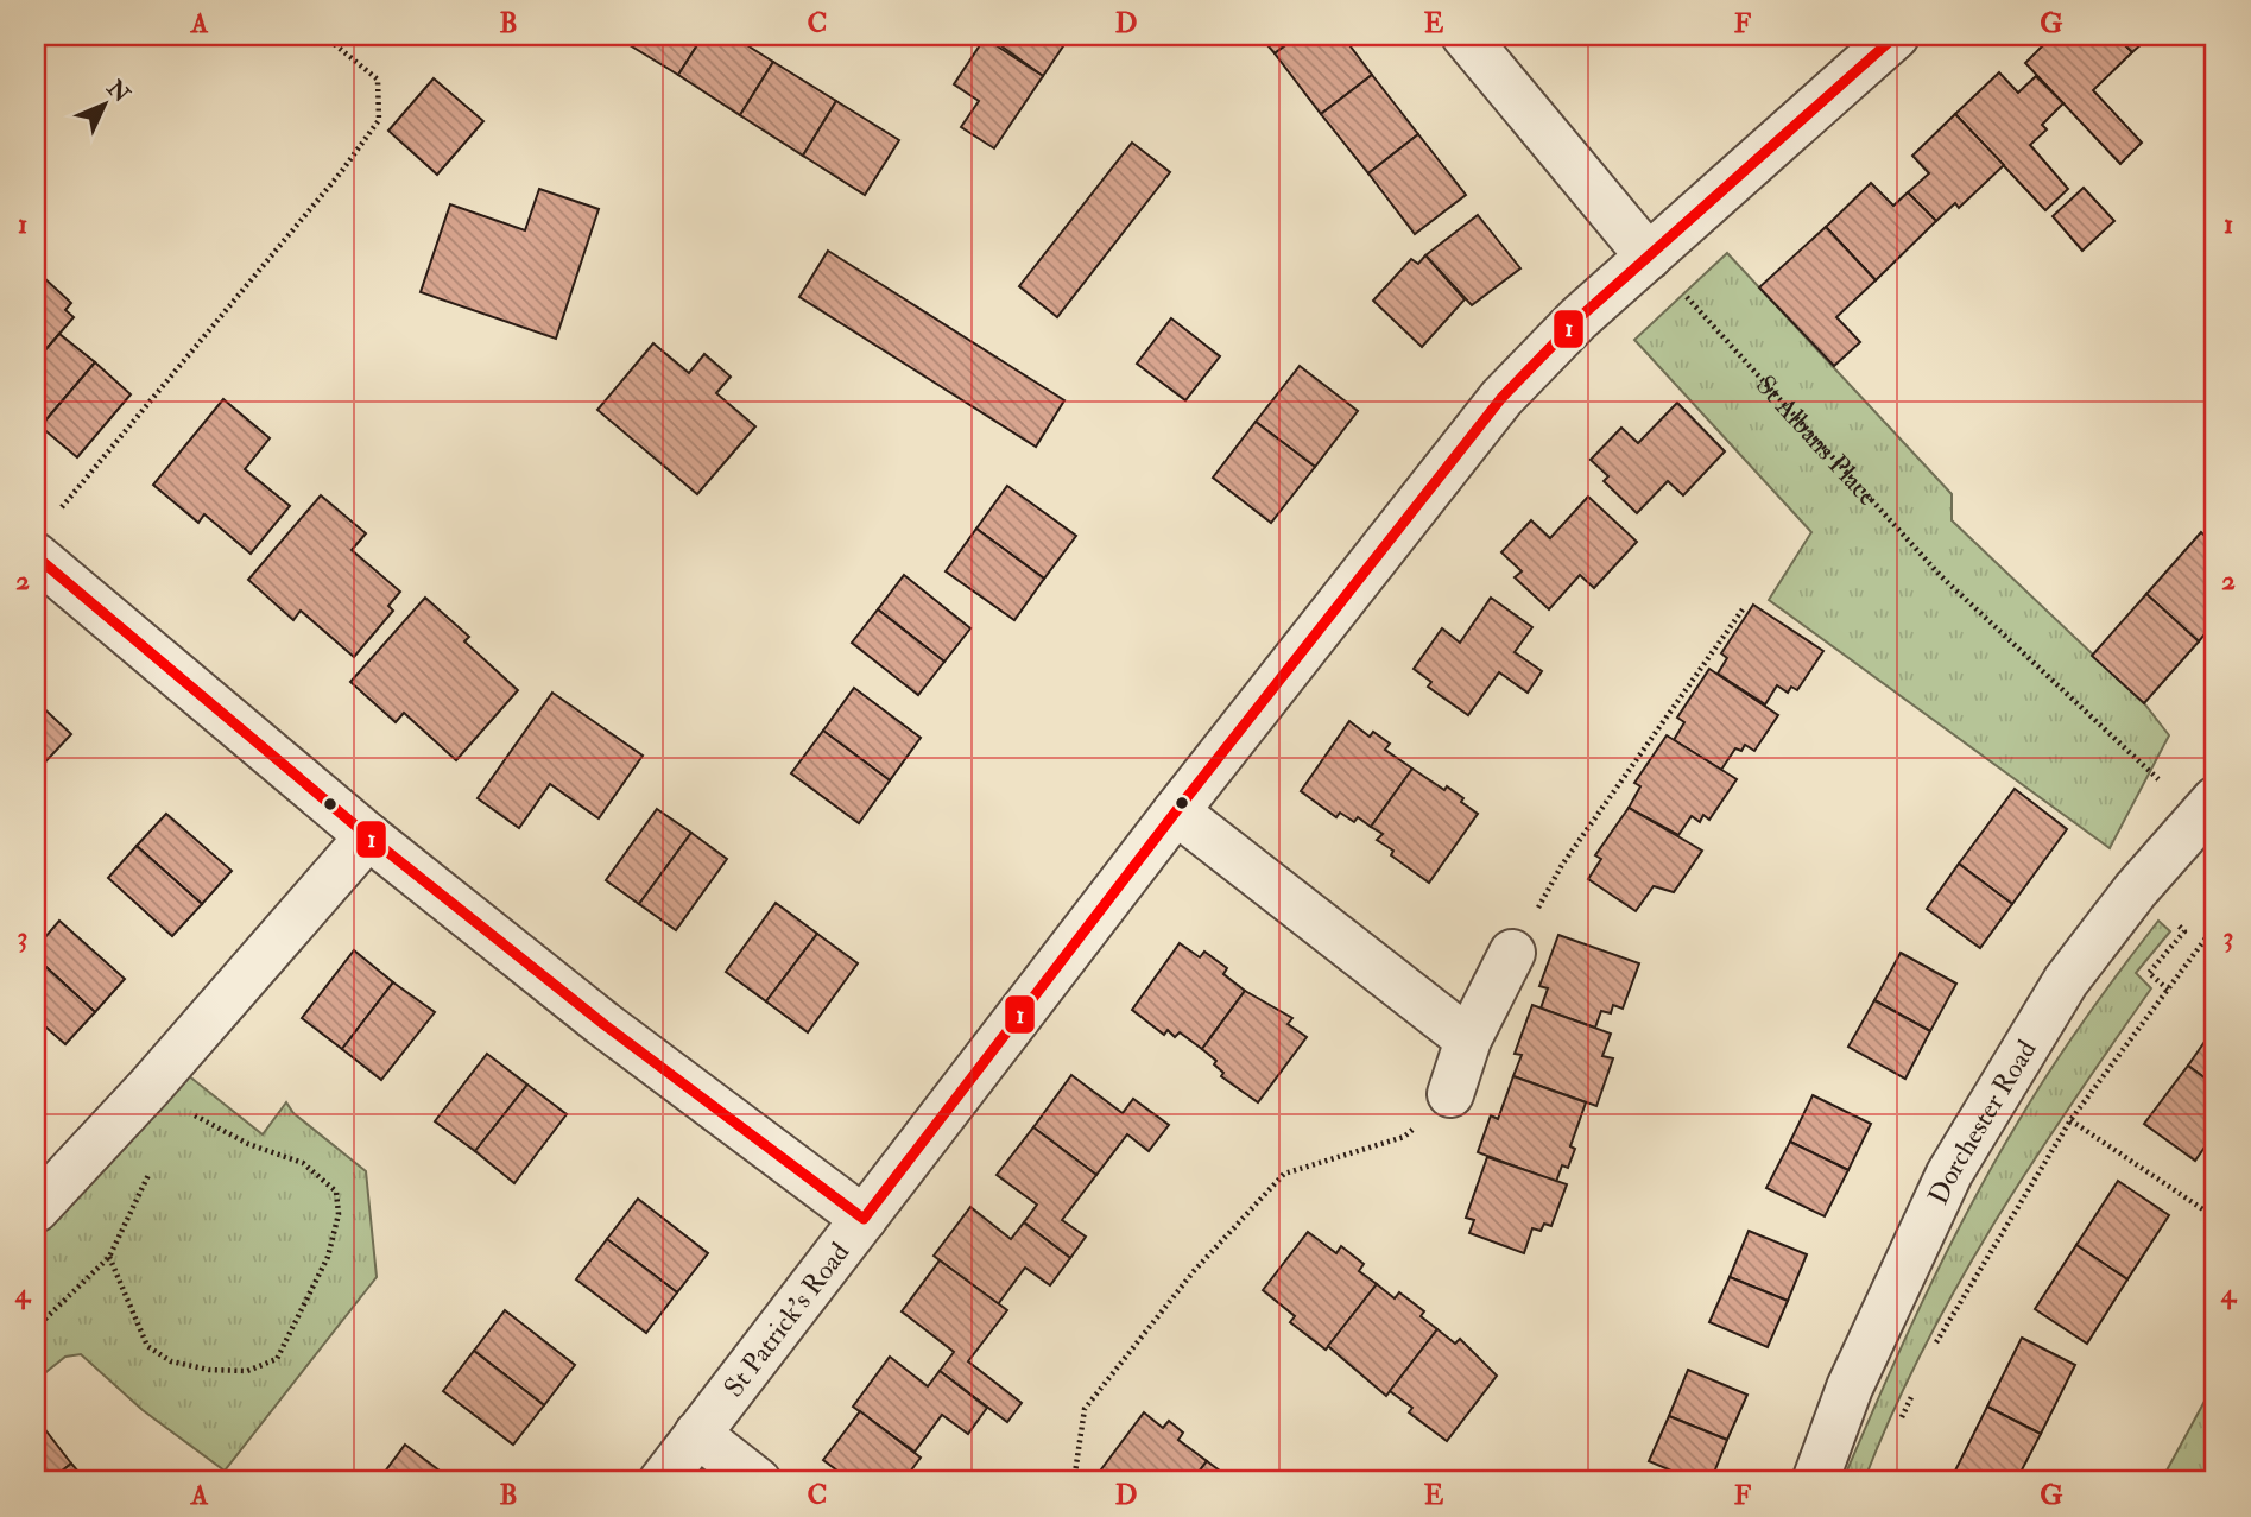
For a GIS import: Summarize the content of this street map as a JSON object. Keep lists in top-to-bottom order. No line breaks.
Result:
{"streets":{"street":["Dorchester Road","St Patrick's Road"],"path":["St Albans Place"]},"crossings":[["St Albans Place","Dorchester Road"],["St Albans Place","St Patrick's Road"]],"lines":["transit line 1"],"north":"top right","grid":{"columns":["A","B","C","D","E","F","G"],"rows":["1","2","3","4"]}}
